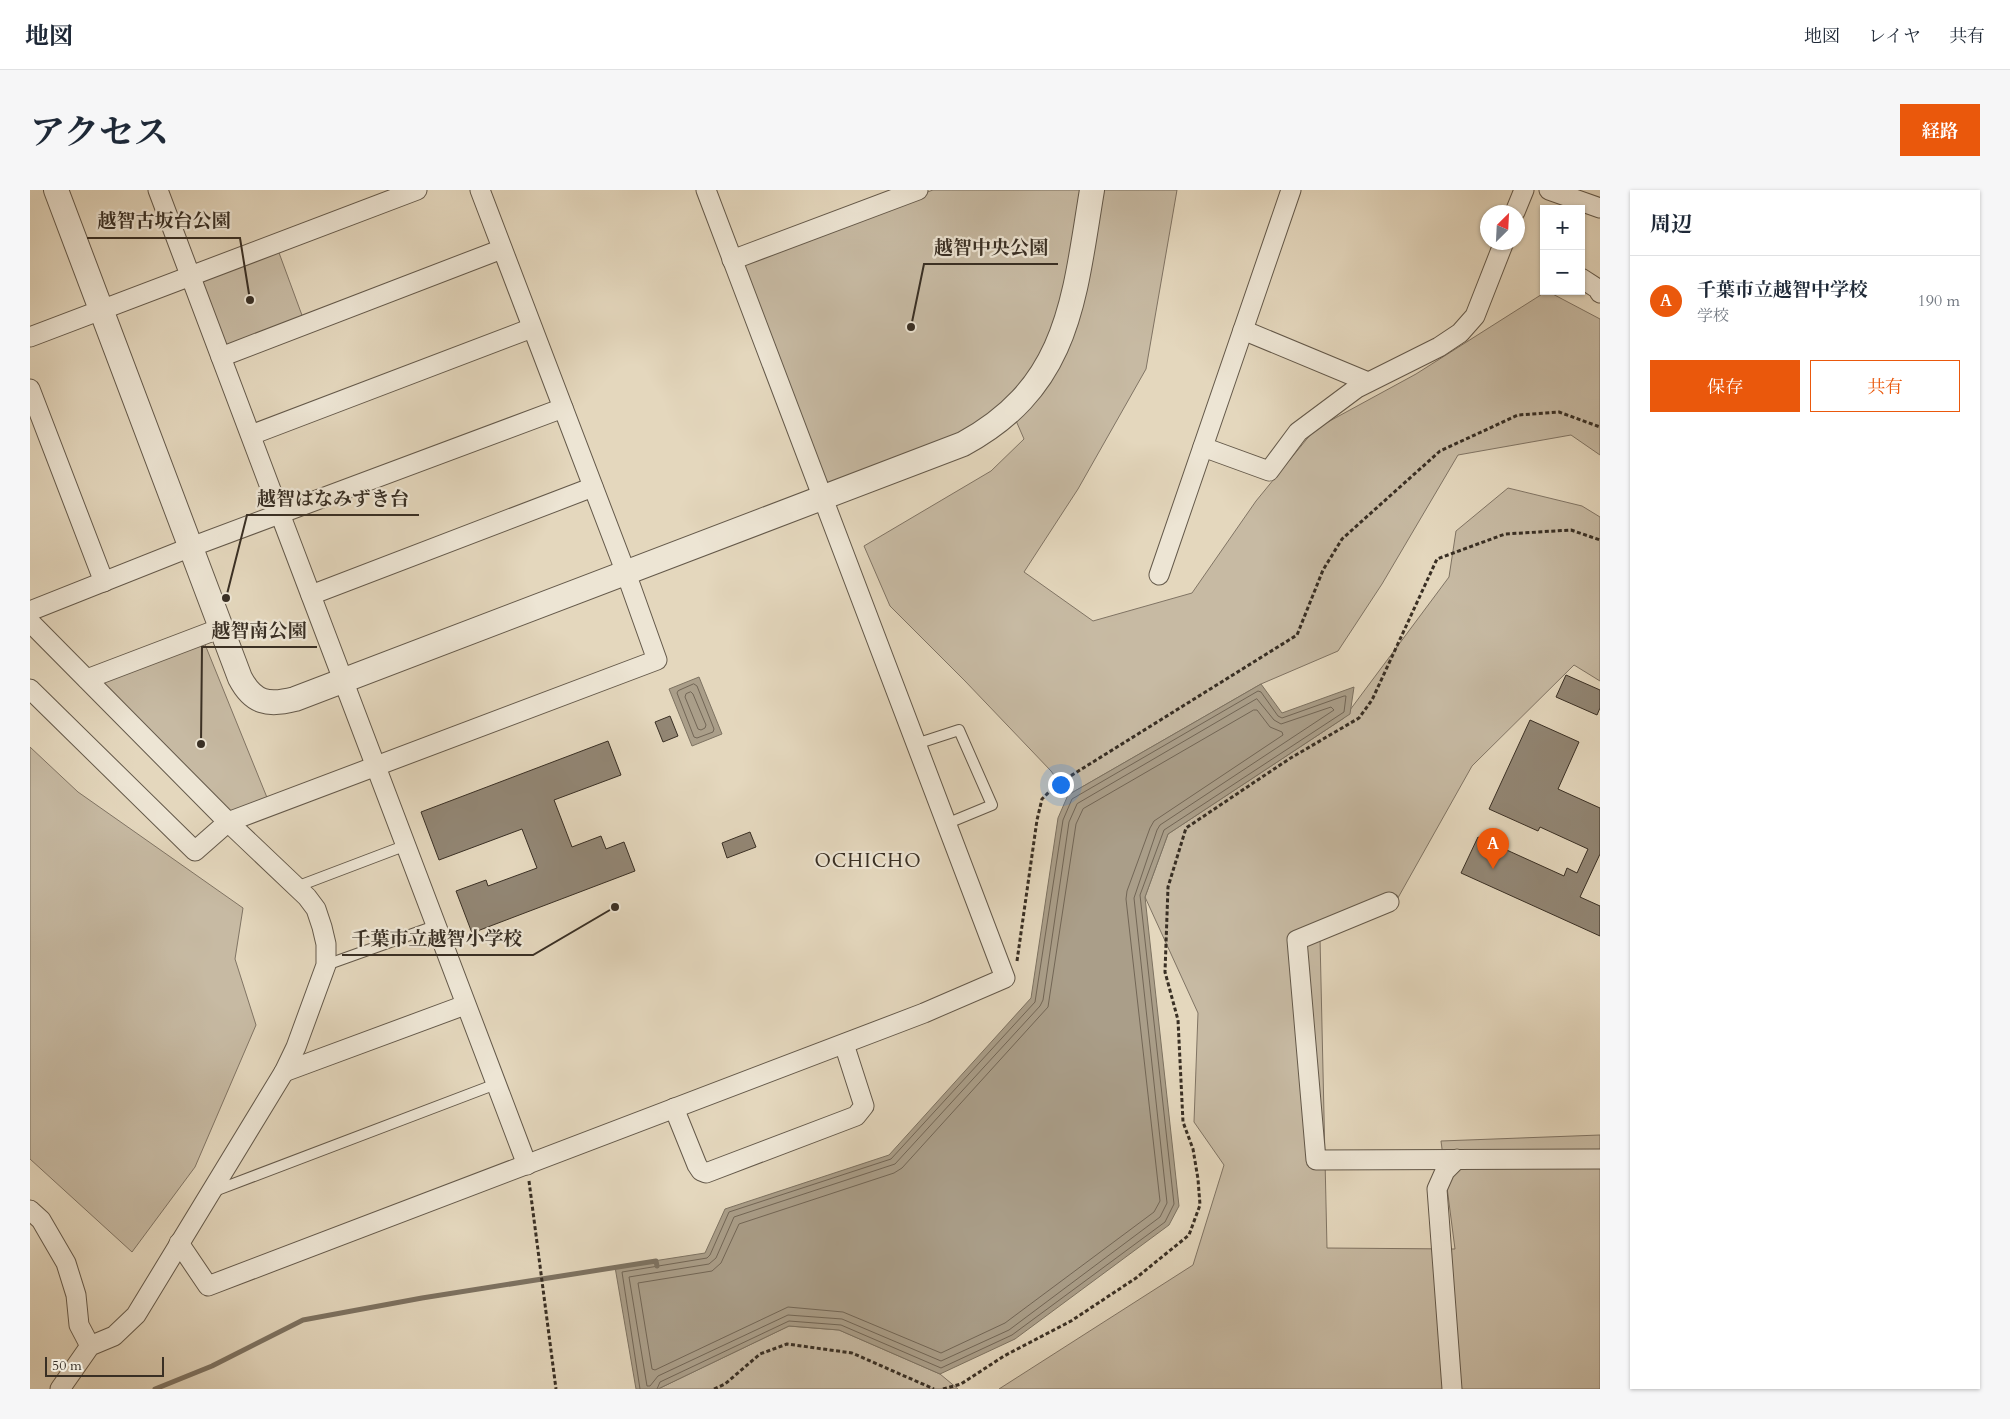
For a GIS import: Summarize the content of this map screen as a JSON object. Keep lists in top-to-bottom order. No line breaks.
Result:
{"districts":["OCHICHO"],"places":["越智古坂台公園","越智中央公園","越智はなみずき台","越智南公園","千葉市立越智小学校"],"scale_bar":"50 m","north":"top right","page":{"header":"地図","nav":["地図","レイヤ","共有"],"title":"アクセス","buttons":["経路",["保存","共有"]],"heading":"周辺","map_buttons":["+","−"],"list":[{"mark":"A","name":"千葉市立越智中学校","note":"学校","value":"190 m"}],"pins":"A","scale":"50 m"}}
